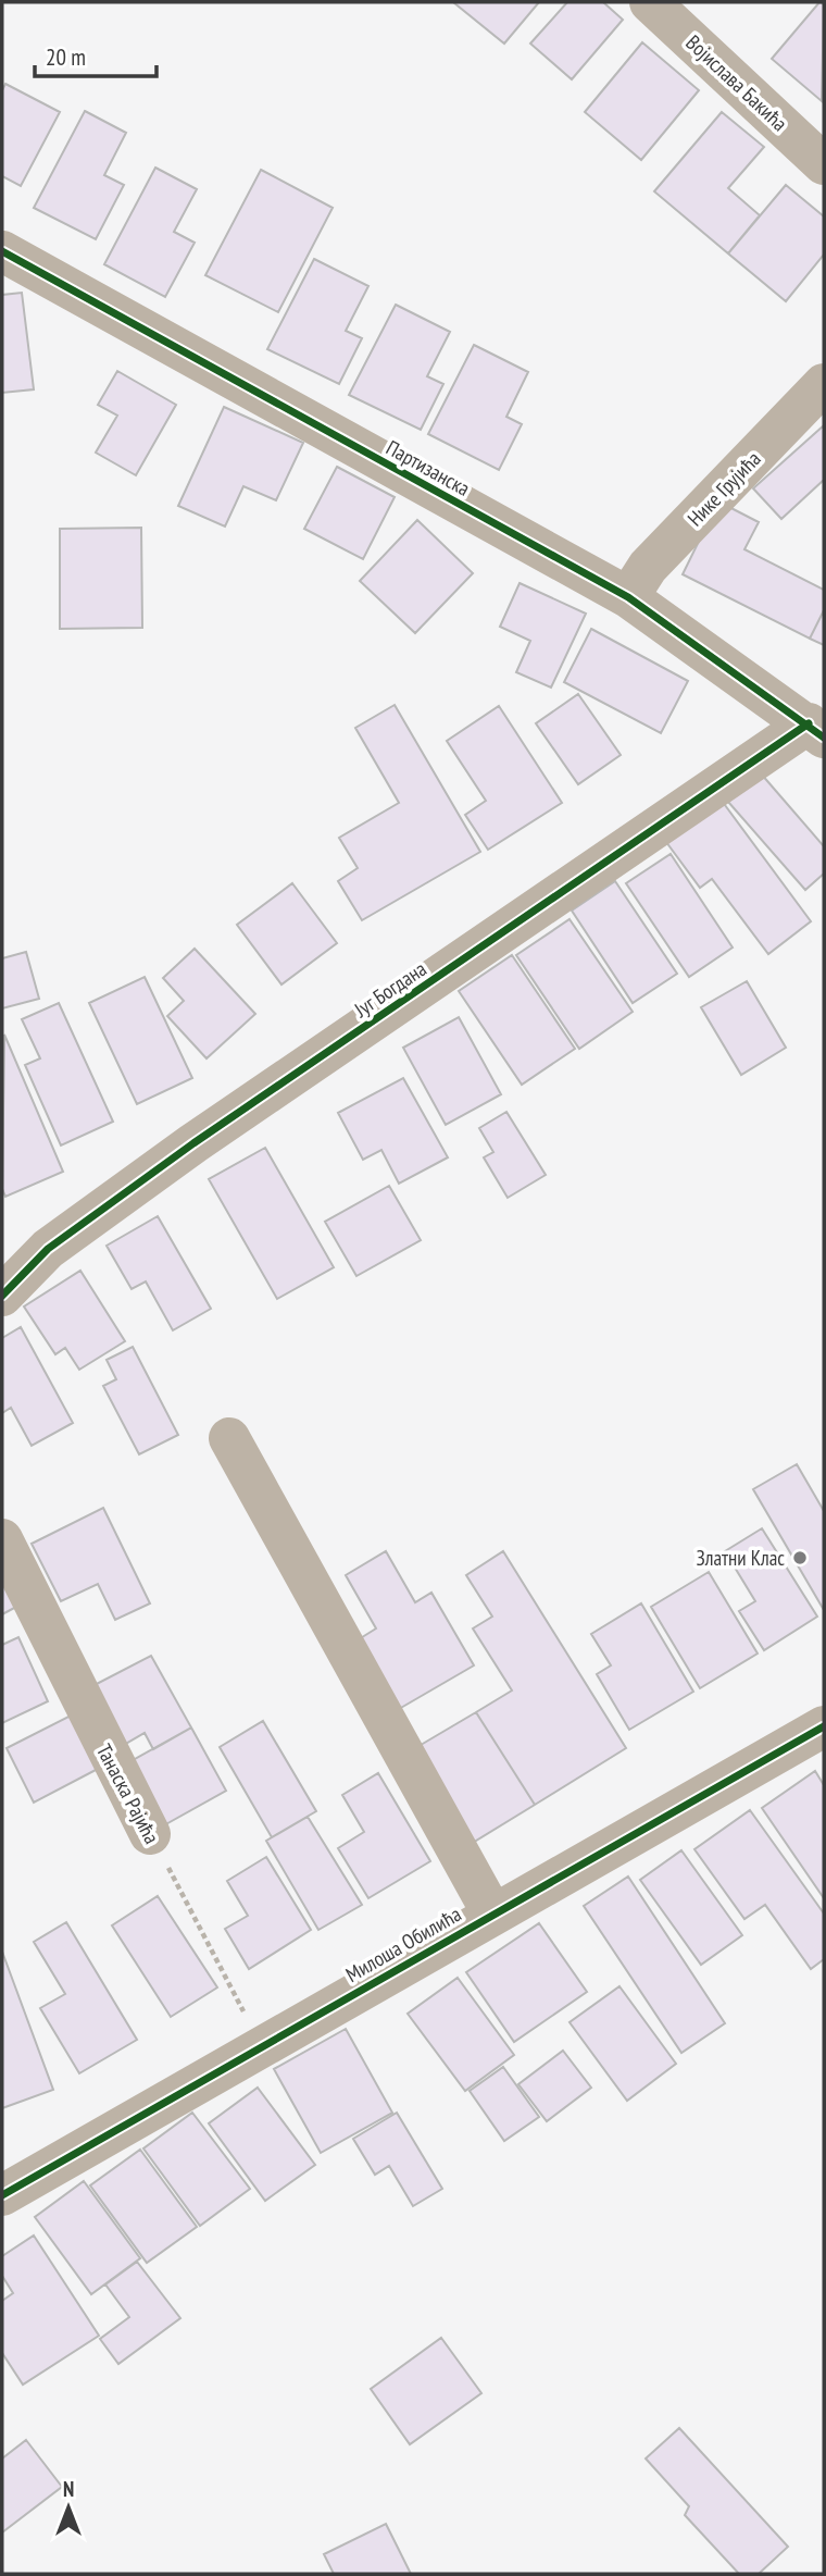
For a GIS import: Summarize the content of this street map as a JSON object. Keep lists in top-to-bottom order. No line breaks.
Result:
{"streets":{"street":["Војислава Бакића","Партизанска","Нике Грујића","Југ Богдана","Танаска Рајића","Милоша Обилића"]},"crossings":[["Партизанска","Нике Грујића"],["Партизанска","Југ Богдана"],["Танаска Рајића","Милоша Обилића"]],"places":["Златни Клас"],"scale_bar":"20 m","north":"top"}
